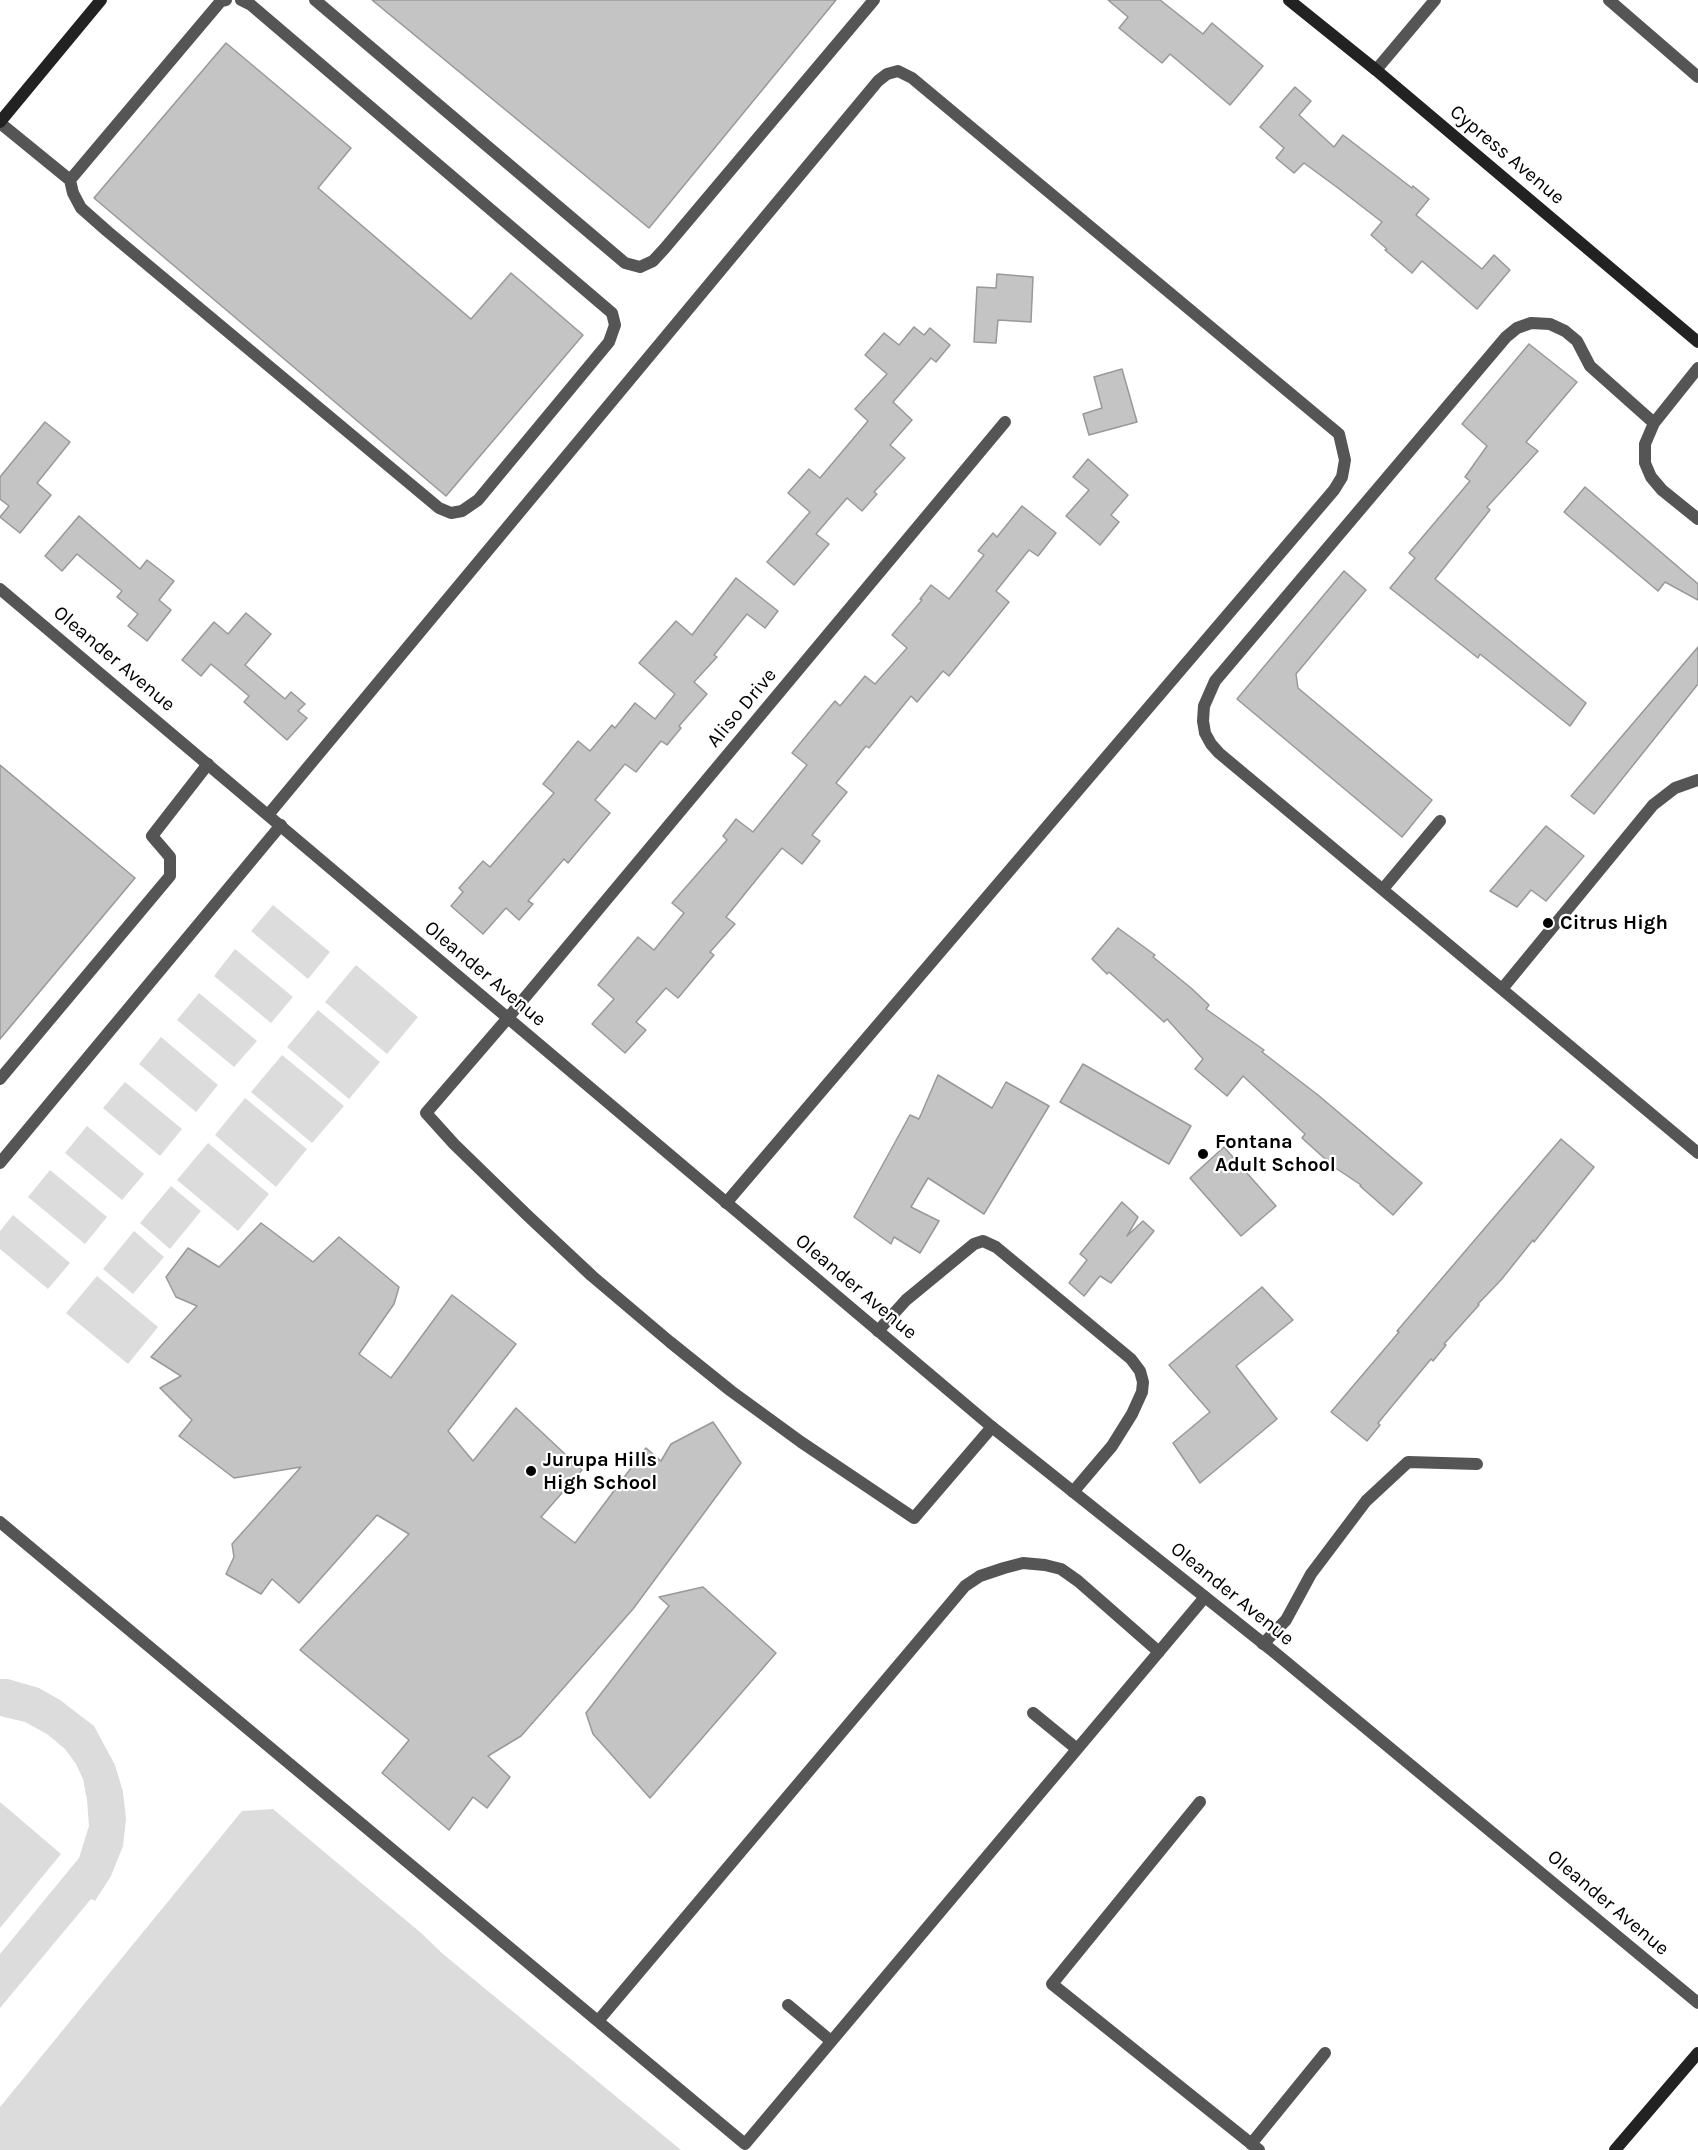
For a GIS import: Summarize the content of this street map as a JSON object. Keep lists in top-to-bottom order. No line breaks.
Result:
{"streets":{"street":["Cypress Avenue","Oleander Avenue","Aliso Drive"]},"crossings":[["Oleander Avenue","Aliso Drive"]],"places":["Citrus High","Fontana Adult School","Jurupa Hills High School"]}
